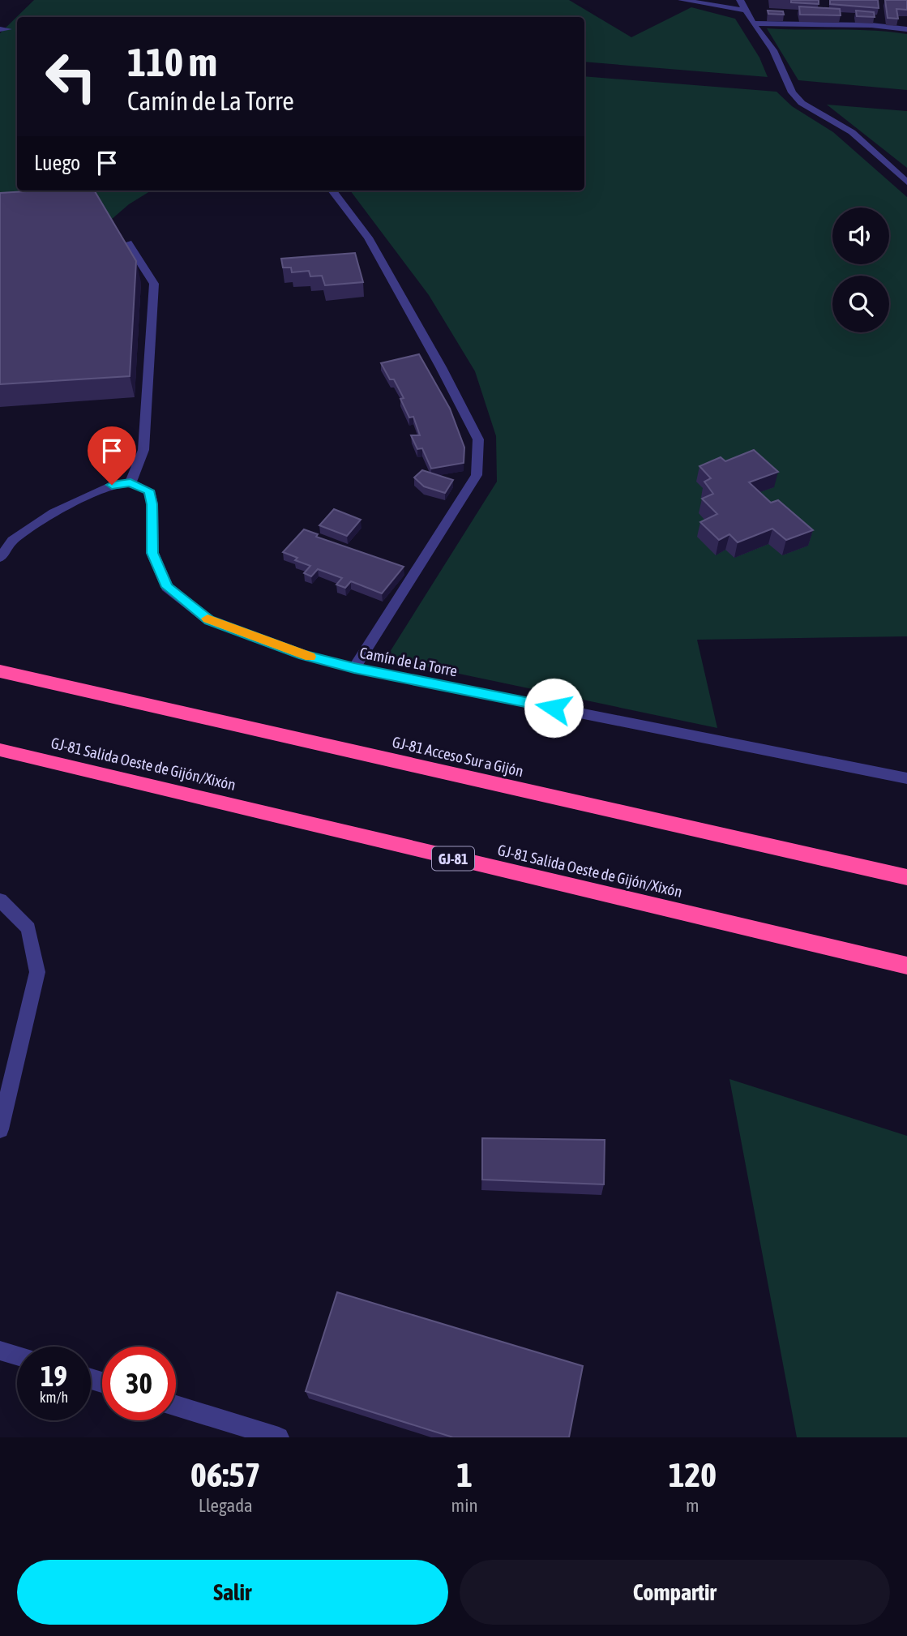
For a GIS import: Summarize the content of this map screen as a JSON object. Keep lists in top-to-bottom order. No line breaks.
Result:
{"streets":{"highway":["GJ-81 Acceso Sur a Gijón","GJ-81 Salida Oeste de Gijón/Xixón","GJ-81"],"street":["Camín de La Torre"]},"page":{"turn":["110 m","Camín de La Torre"],"then":"Luego","speed":"19 km/h","limit":"30","eta":["06:57","Llegada","1","min","120","m"],"buttons":["Salir","Compartir"]}}
